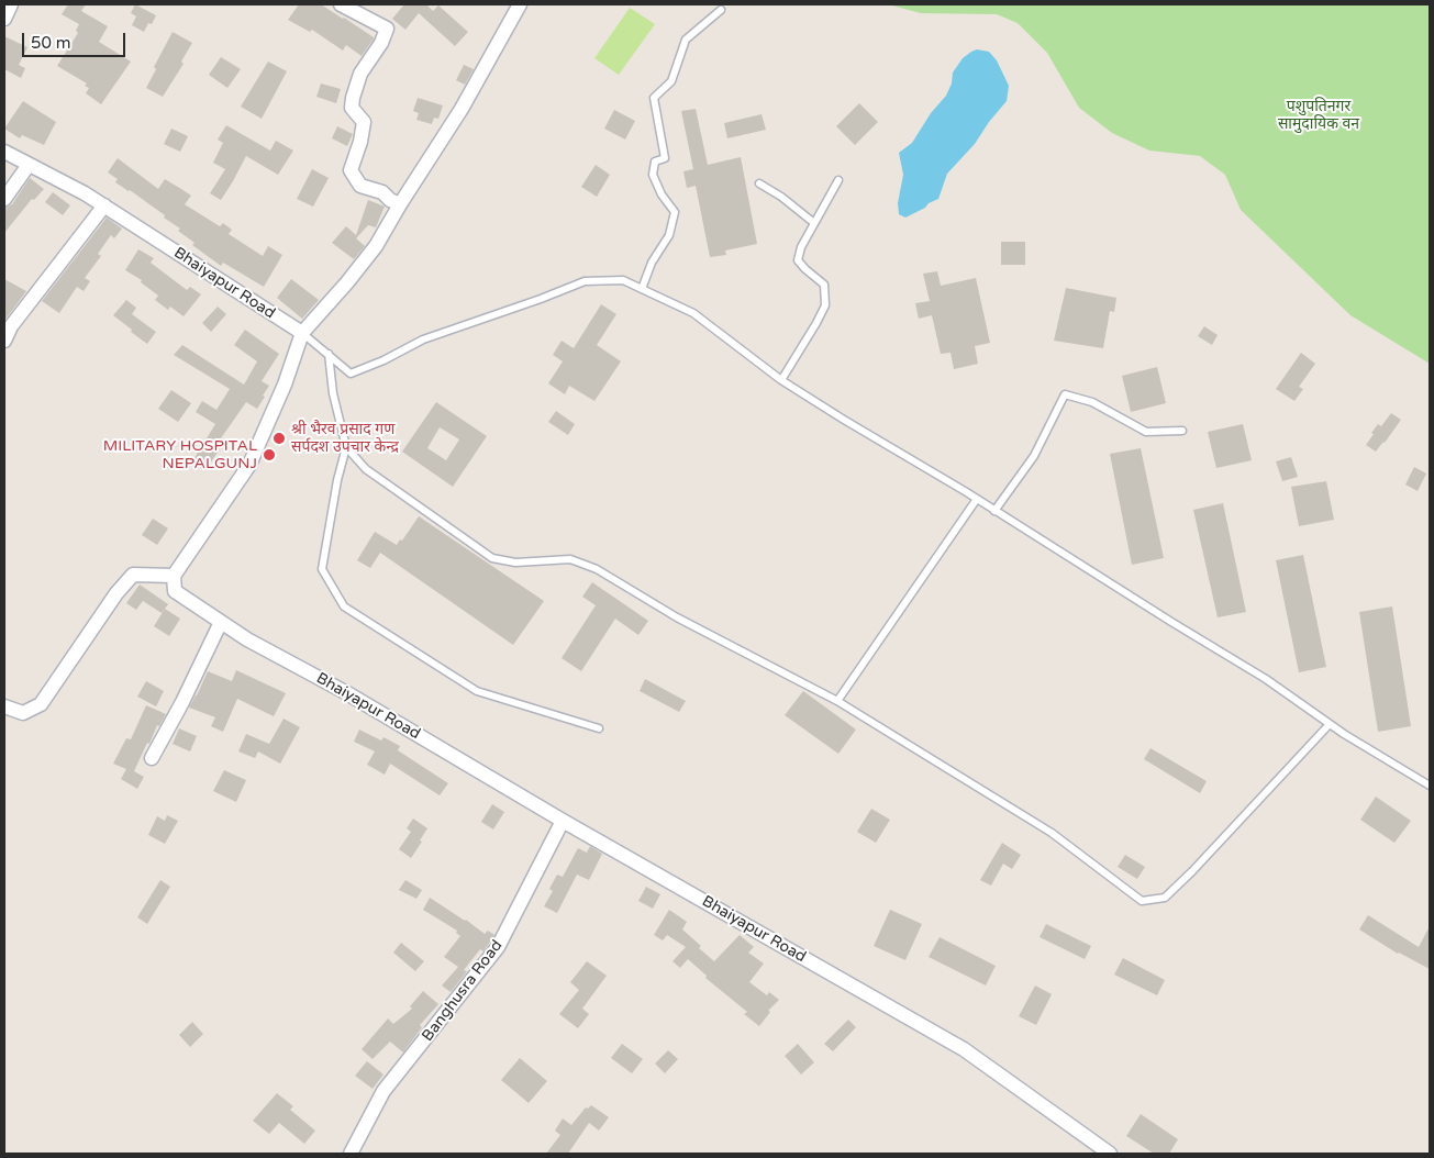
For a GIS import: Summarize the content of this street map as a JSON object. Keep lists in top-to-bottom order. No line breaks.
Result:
{"streets":{"street":["Bhaiyapur Road","Banghusra Road"]},"crossings":[["Bhaiyapur Road","Banghusra Road"]],"parks":["पशुपतिनगर सामुदायिक वन"],"places":["श्री भैरव प्रसाद गण सर्पदश उपचार केन्द्र","MILITARY HOSPITAL NEPALGUNJ"],"scale_bar":"50 m"}
